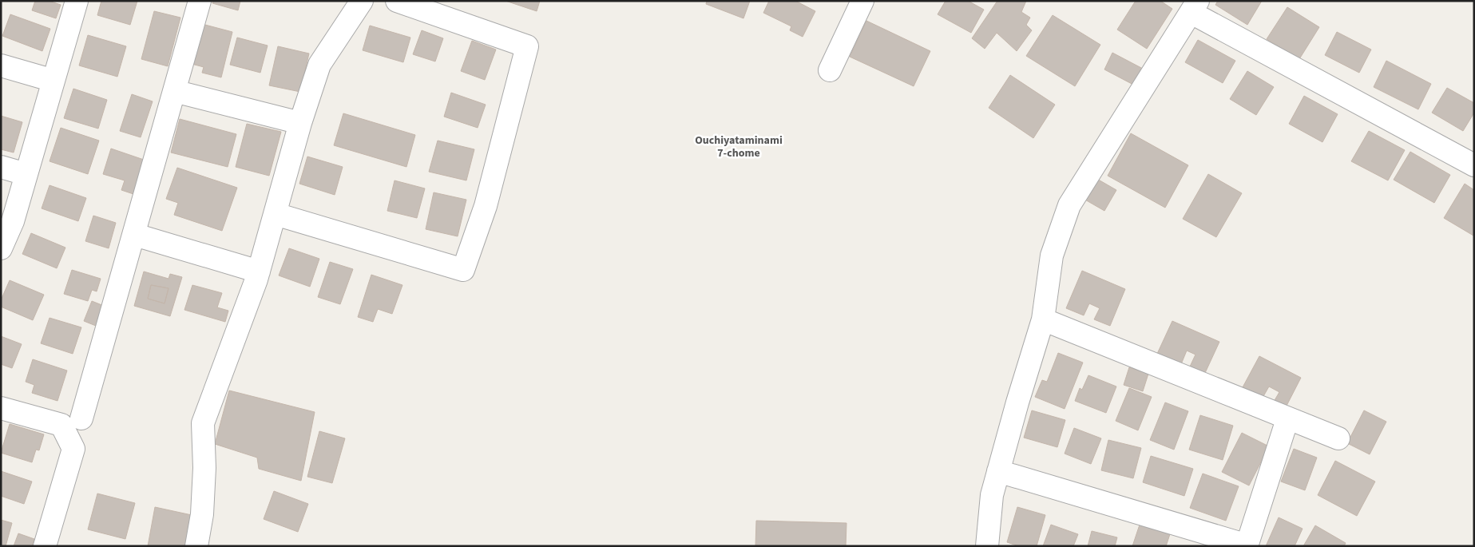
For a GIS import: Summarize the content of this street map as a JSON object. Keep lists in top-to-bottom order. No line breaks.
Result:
{"districts":["Ouchiyataminami 7-chome"]}
